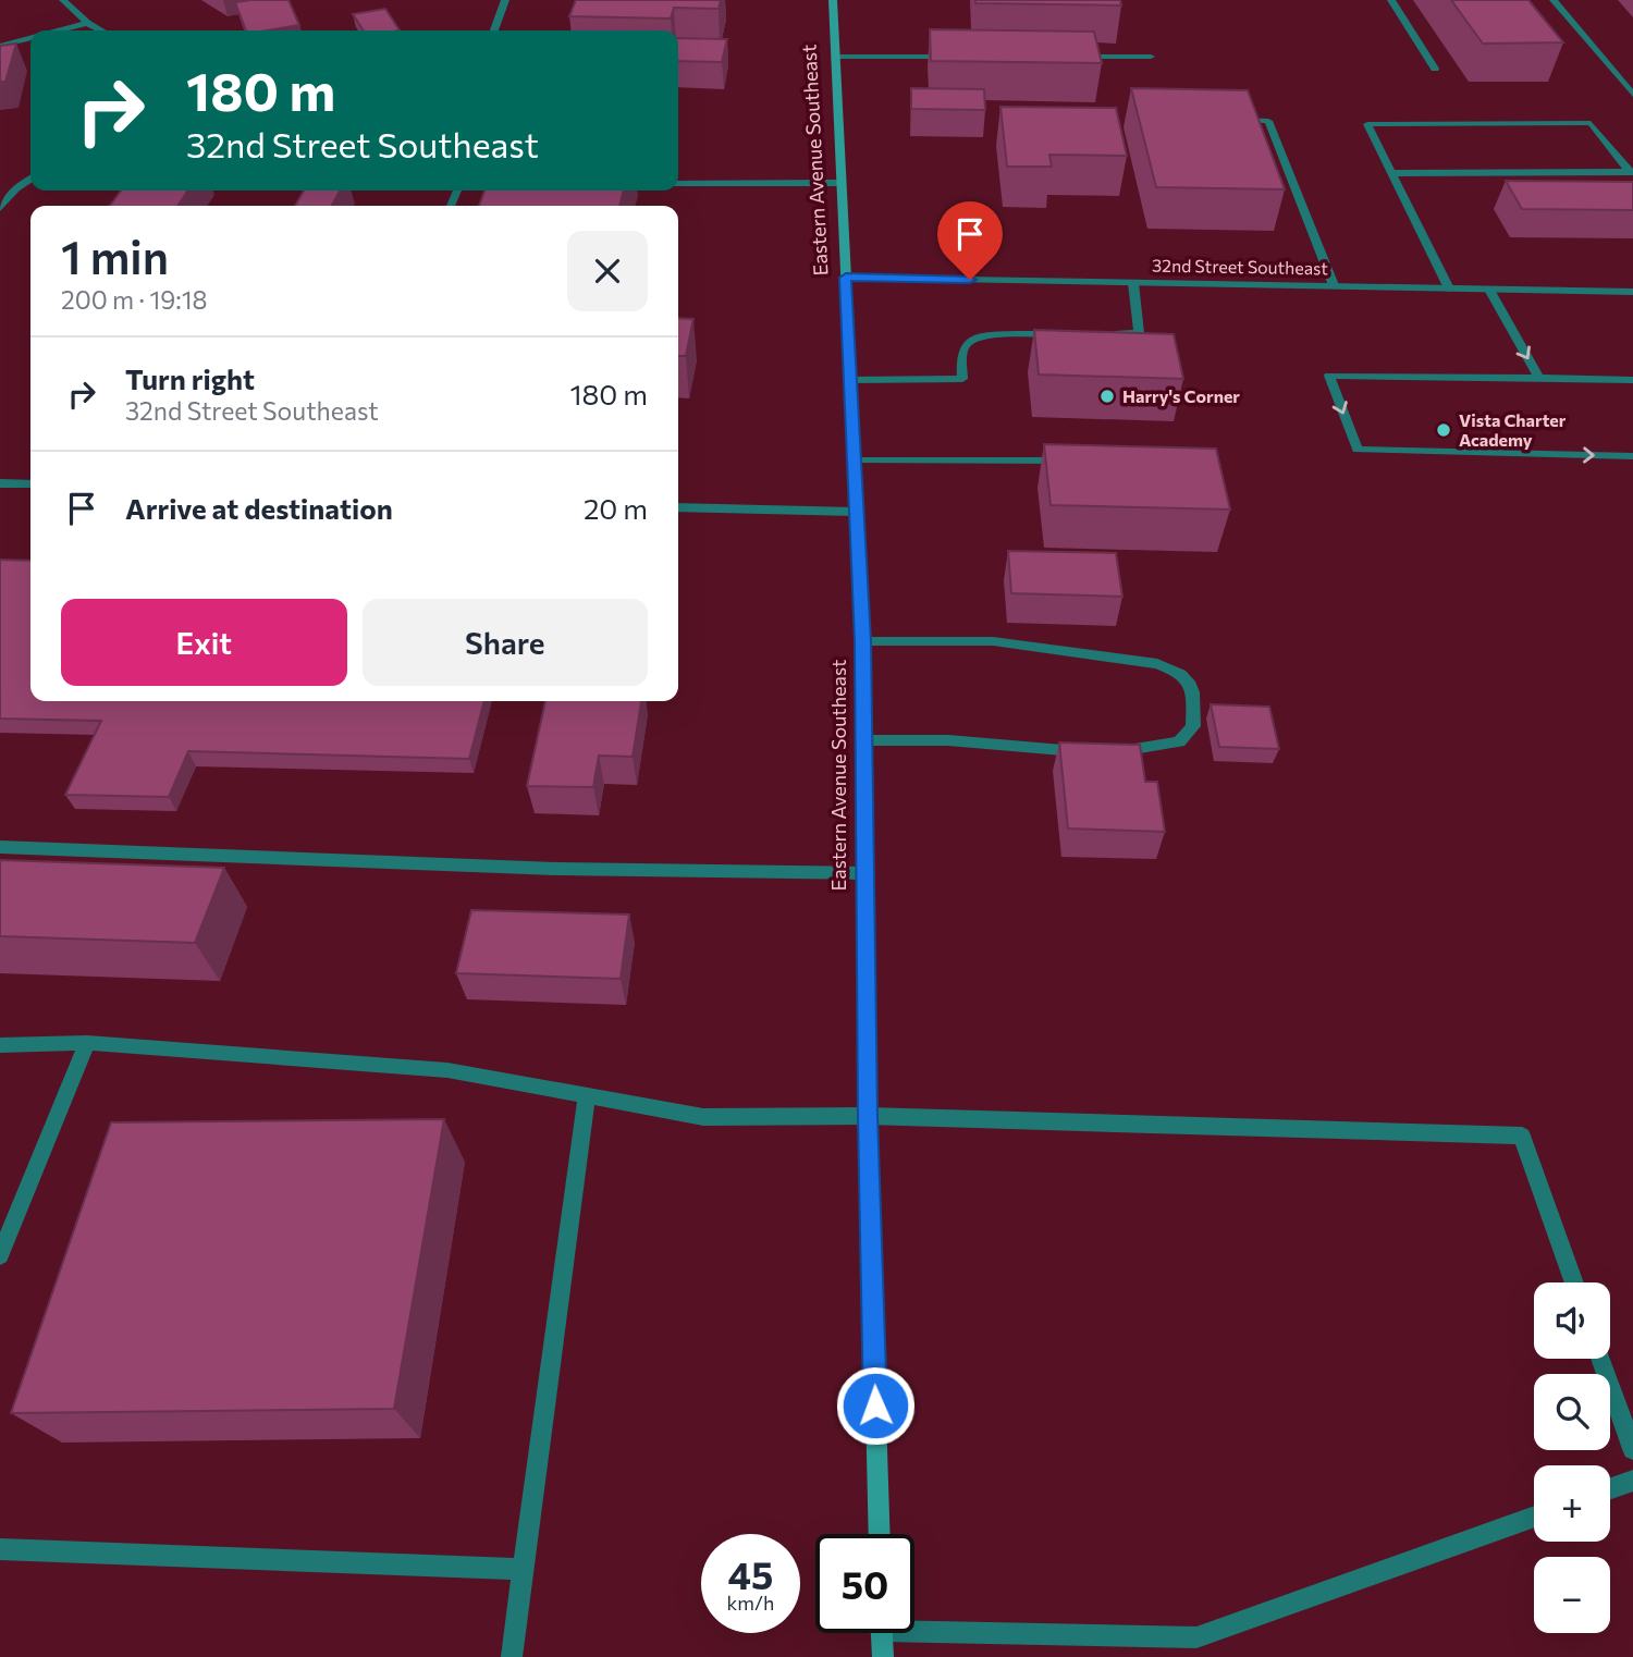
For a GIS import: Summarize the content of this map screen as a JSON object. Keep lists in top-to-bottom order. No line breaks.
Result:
{"streets":{"main road":["Eastern Avenue Southeast"],"street":["32nd Street Southeast"]},"crossings":[["Eastern Avenue Southeast","32nd Street Southeast"]],"places":["Harry's Corner","Vista Charter Academy"],"page":{"turn":["180 m","32nd Street Southeast"],"heading":["1 min","200 m · 19:18"],"list":[{"name":"Turn right","note":"32nd Street Southeast","value":"180 m"},{"name":"Arrive at destination","value":"20 m"}],"buttons":["Exit","Share"],"map_buttons":["+","−"],"speed":"45 km/h","limit":"50"}}
